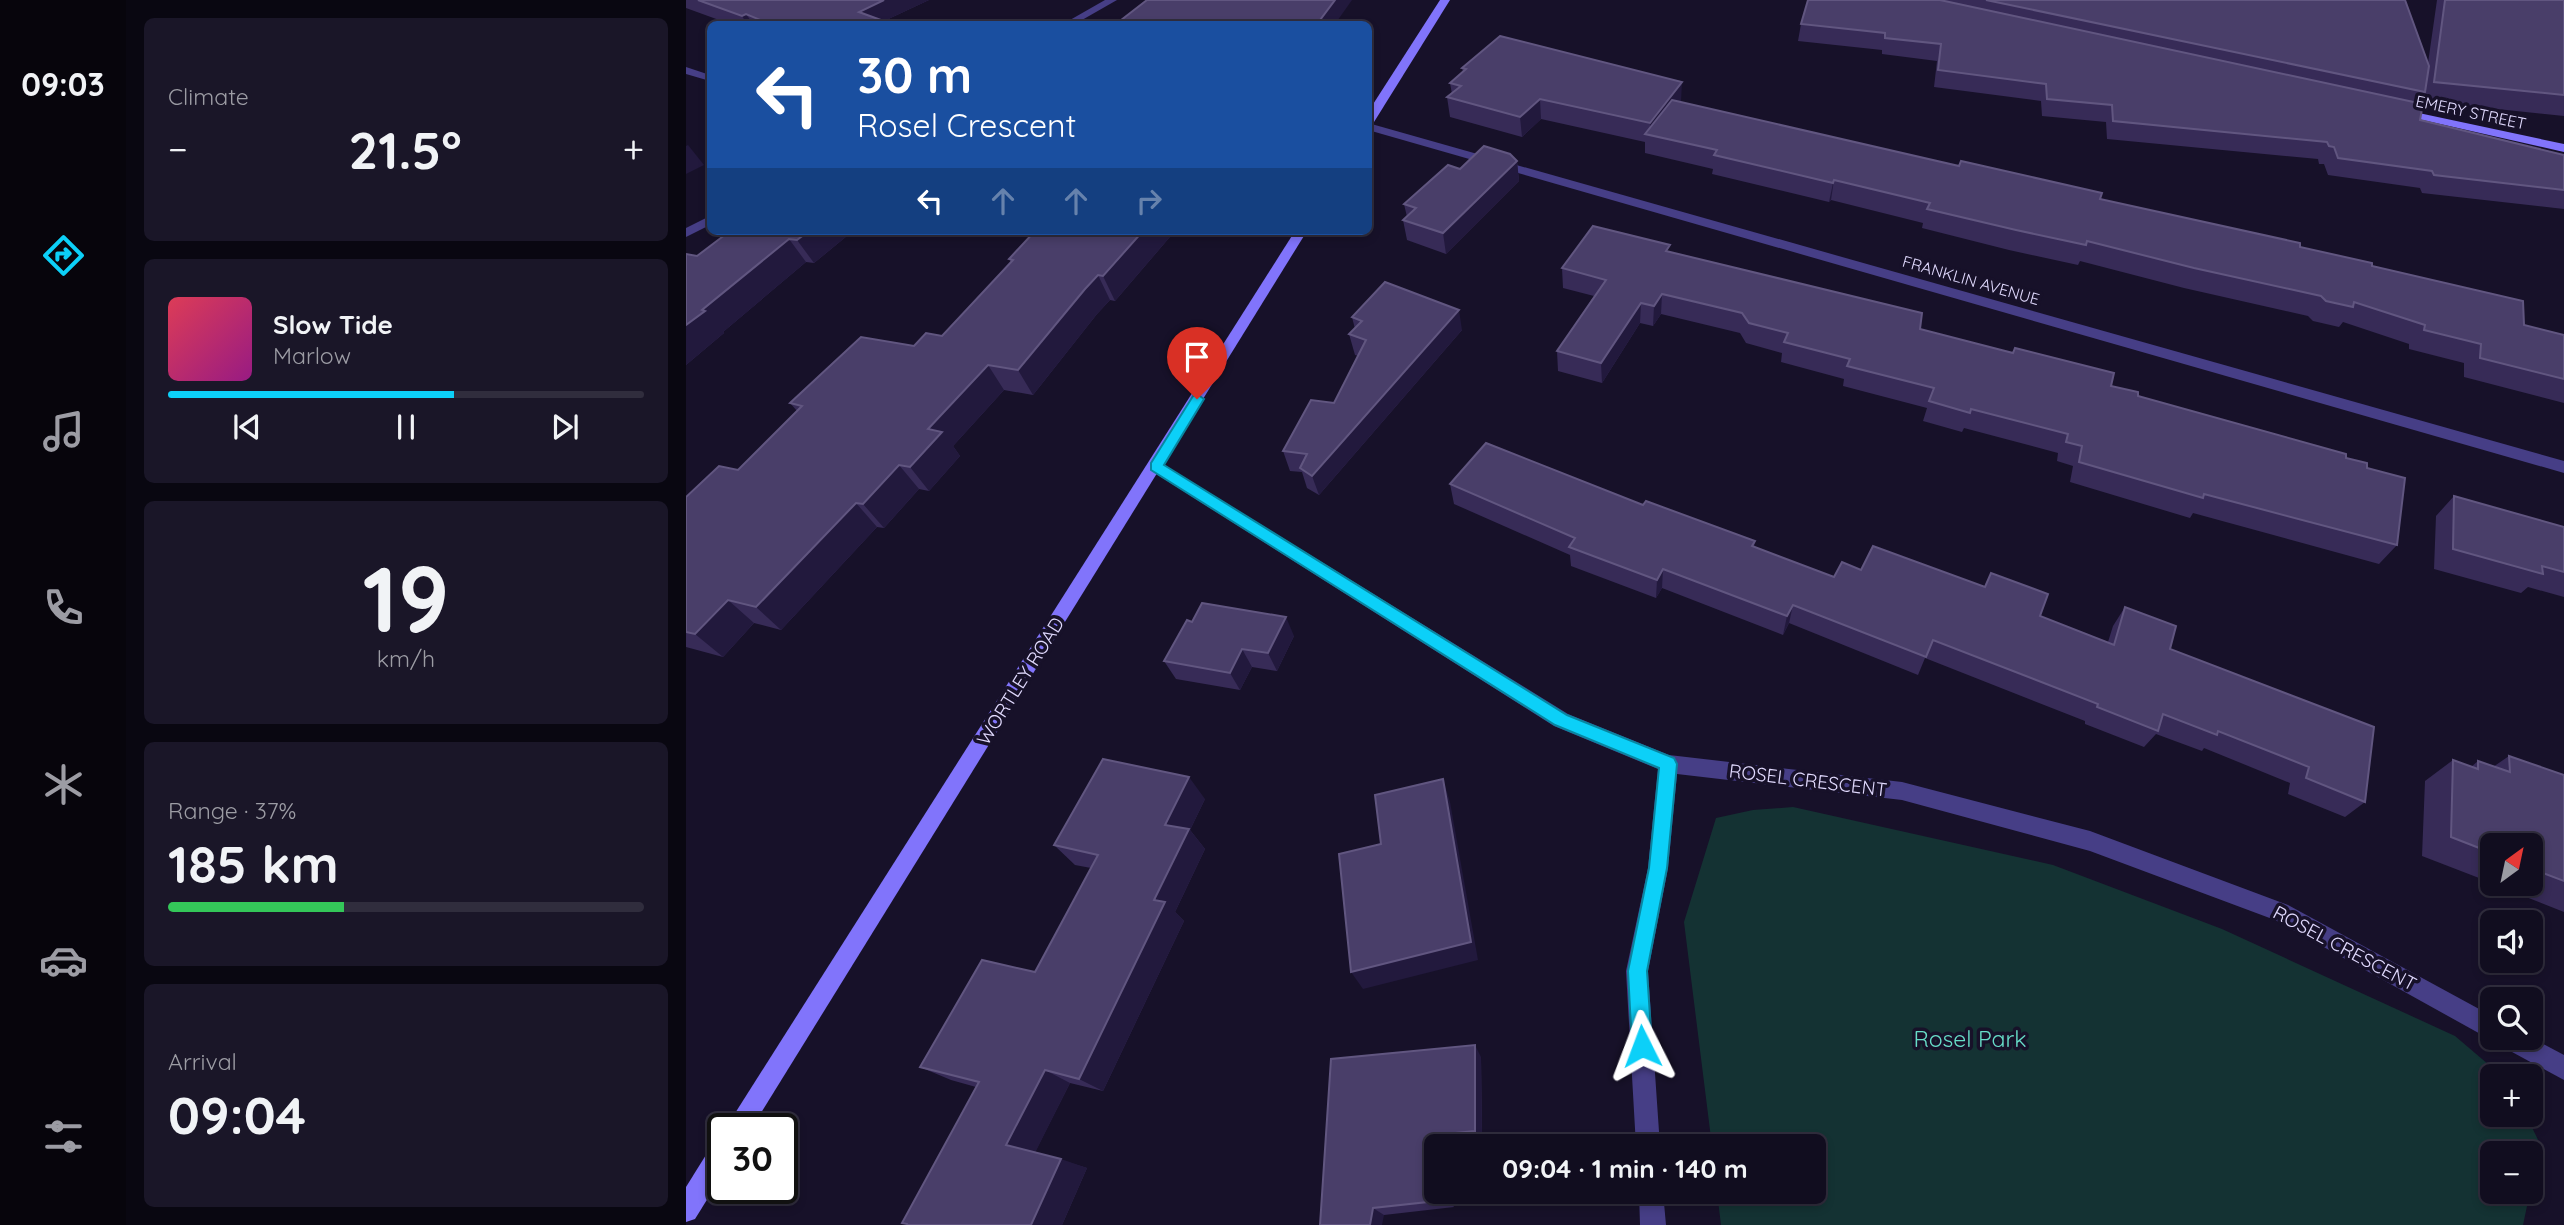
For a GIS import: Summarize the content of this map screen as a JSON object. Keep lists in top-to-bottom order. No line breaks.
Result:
{"streets":{"street":["EMERY STREET","FRANKLIN AVENUE","WORTLEY ROAD","ROSEL CRESCENT"]},"crossings":[["WORTLEY ROAD","ROSEL CRESCENT"]],"parks":["Rosel Park"],"north":"top right","page":{"tabs":"09:03","tile":["Climate",["19","km/h"],["Range · 37%","185 km"],["Arrival","09:04"]],"turn":["30 m","Rosel Crescent"],"heat":["−","21.5°","+"],"song":["Slow Tide","Marlow"],"map_buttons":["+","−"],"limit":"30","trip":"09:04 · 1 min · 140 m"}}
